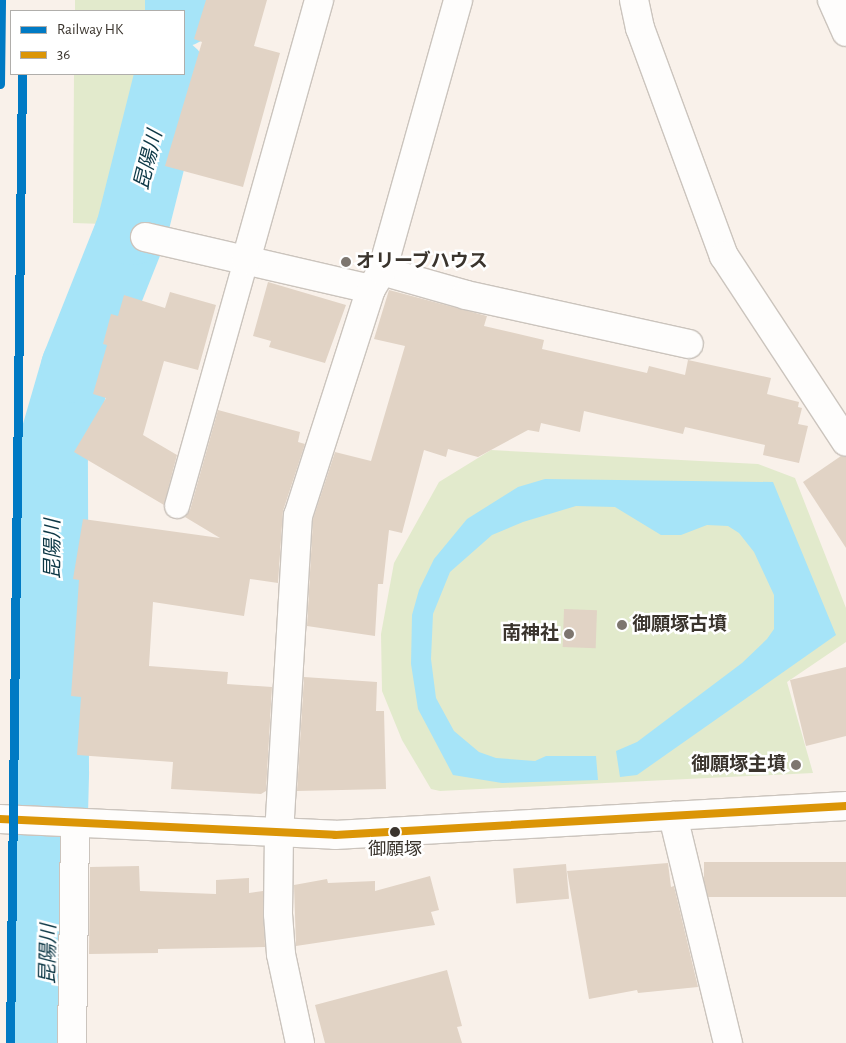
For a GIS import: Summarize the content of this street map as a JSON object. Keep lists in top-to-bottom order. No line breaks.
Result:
{"water":["昆陽川"],"places":["オリーブハウス","御願塚古墳","南神社","御願塚主墳","御願塚"],"lines":["rail line HK","transit line 36"],"legend":["Railway HK","36"]}
